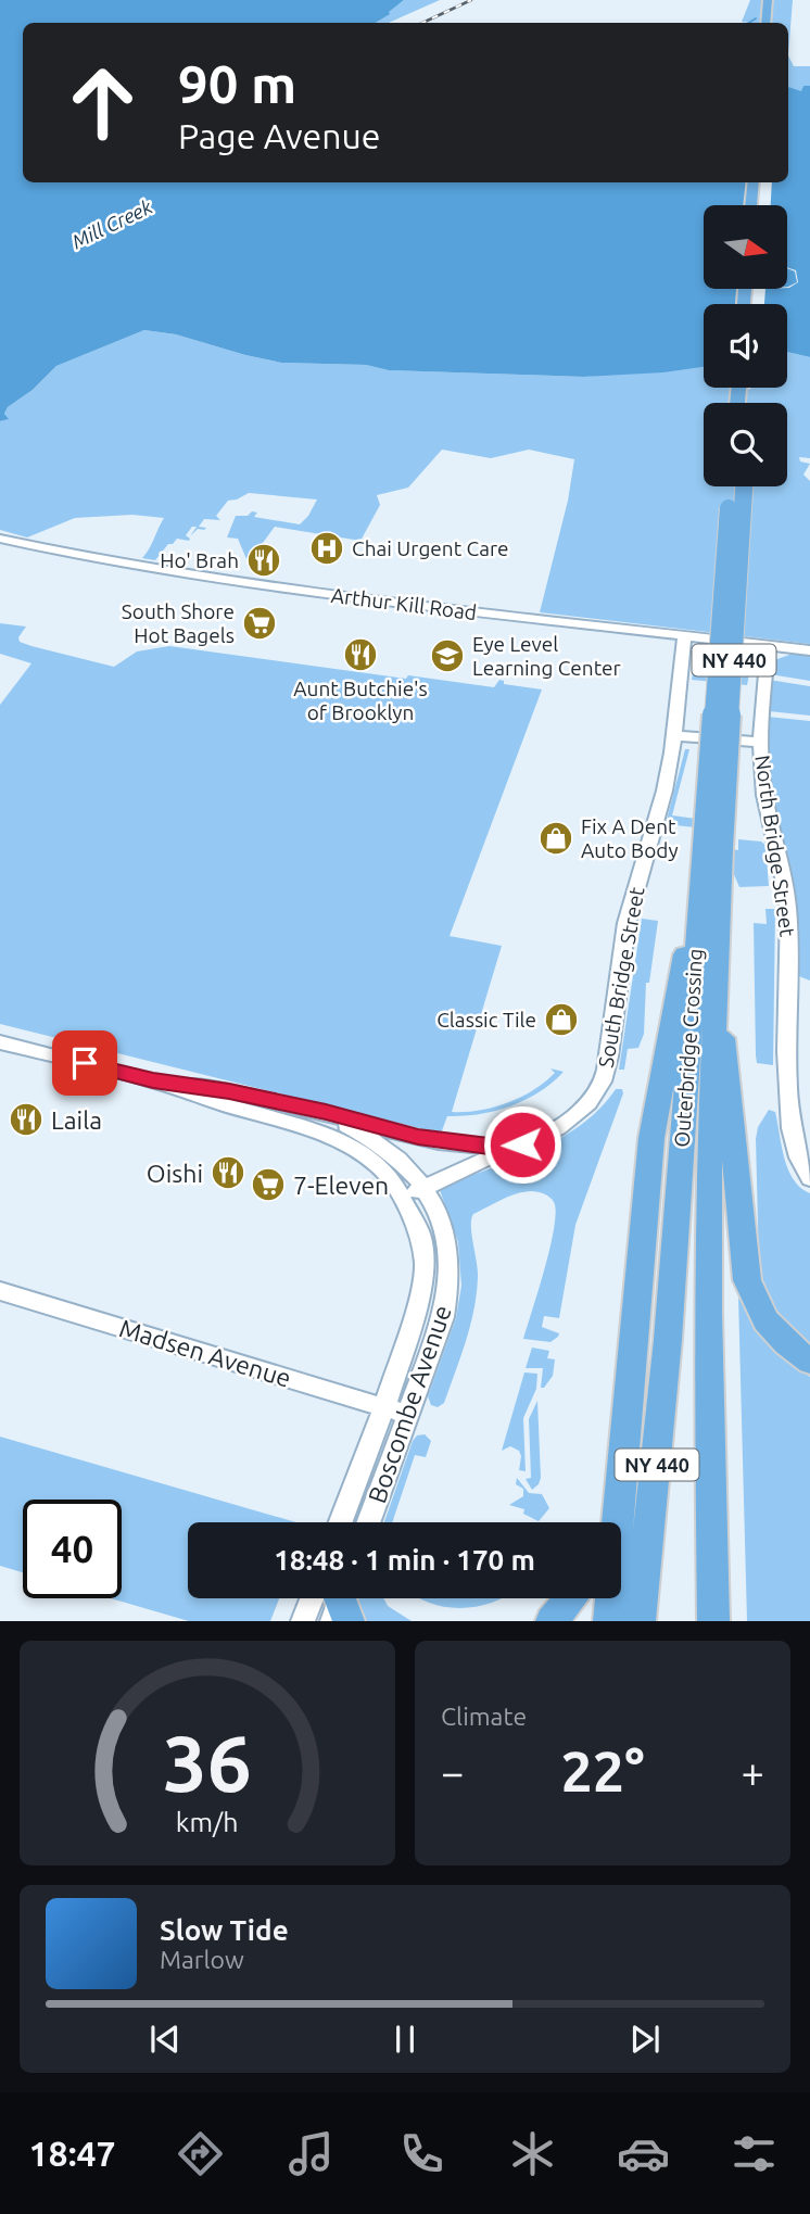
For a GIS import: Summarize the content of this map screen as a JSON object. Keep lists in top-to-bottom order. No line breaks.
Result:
{"streets":{"highway":["NY 440","Outerbridge Crossing"],"street":["Arthur Kill Road","North Bridge Street","South Bridge Street","Madsen Avenue","Boscombe Avenue"]},"crossings":[["Arthur Kill Road","North Bridge Street"],["Arthur Kill Road","South Bridge Street"],["NY 440","Outerbridge Crossing"],["South Bridge Street","Boscombe Avenue"],["Madsen Avenue","Boscombe Avenue"]],"water":["Mill Creek"],"places":{"hospital":["Chai Urgent Care"],"restaurant":["Ho' Brah","Aunt Butchie's of Brooklyn","Laila","Oishi"],"supermarket":["South Shore Hot Bagels","7-Eleven"],"school or university":["Eye Level Learning Center"],"shop":["Fix A Dent Auto Body","Classic Tile"]},"north":"right","page":{"turn":["90 m","Page Avenue"],"limit":"40","trip":"18:48 · 1 min · 170 m","tile":"Climate","heat":["−","22°","+"],"song":["Slow Tide","Marlow"],"tabs":"18:47","gauge":["36","km/h"]}}
